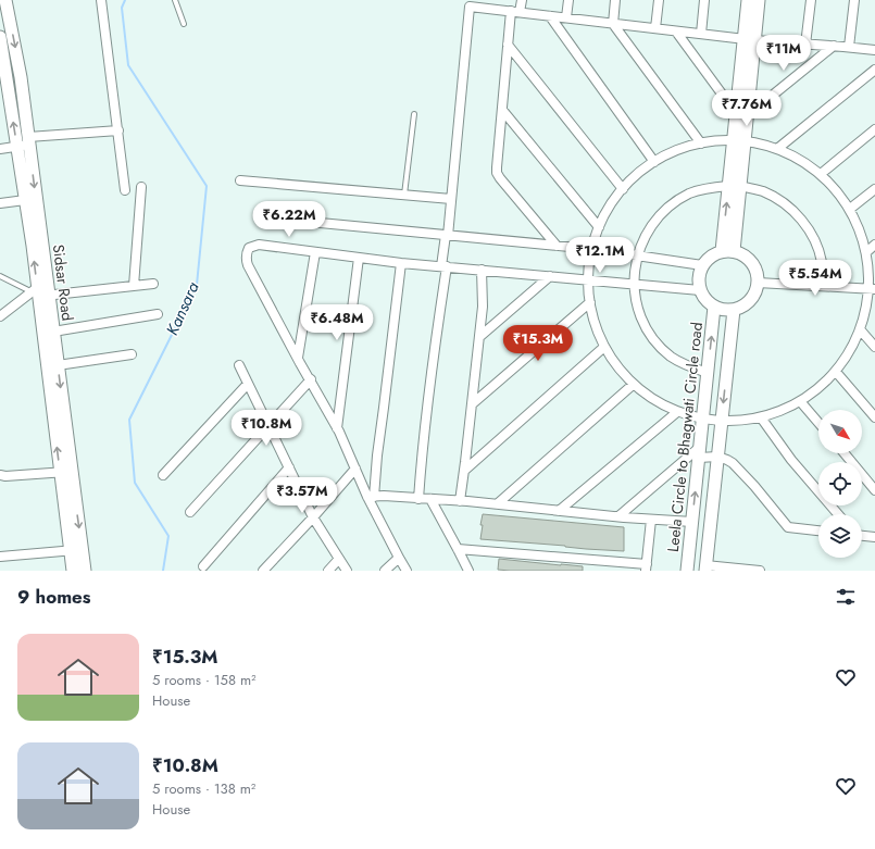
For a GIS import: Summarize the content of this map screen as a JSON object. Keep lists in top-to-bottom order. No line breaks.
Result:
{"streets":{"main road":["Sidsar Road","Leela Circle to Bhagwati Circle road"]},"water":["Kansara"],"north":"bottom right","page":{"price":["₹11M","₹7.76M","₹6.22M","₹12.1M","₹5.54M","₹6.48M","₹15.3M","₹10.8M","₹3.57M"],"heading":"9 homes","list":[{"name":"₹15.3M","note":"5 rooms · 158 m² · House"},{"name":"₹10.8M","note":"5 rooms · 138 m² · House"}]}}
